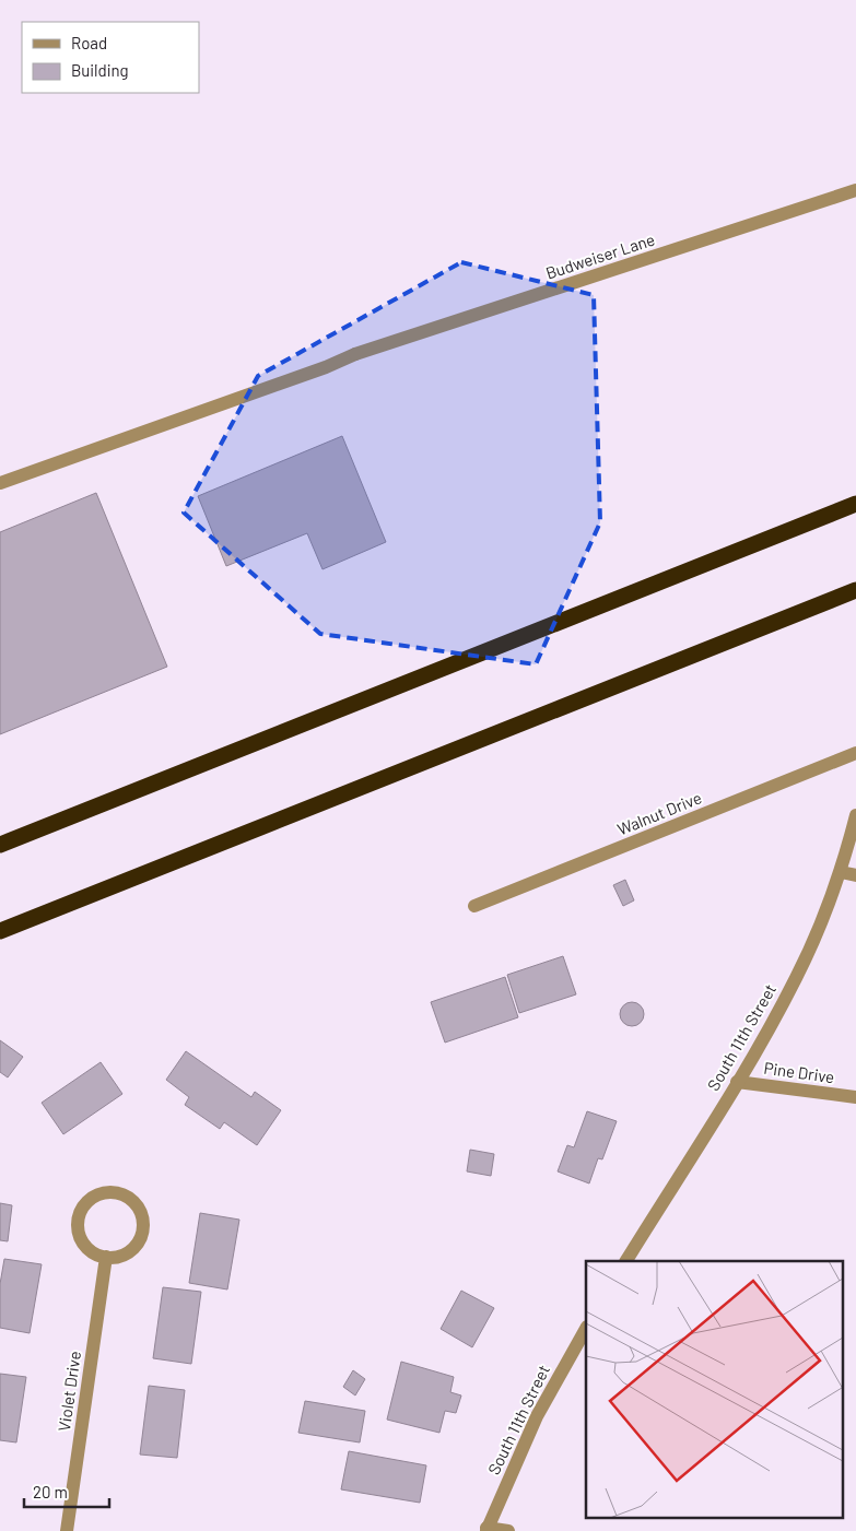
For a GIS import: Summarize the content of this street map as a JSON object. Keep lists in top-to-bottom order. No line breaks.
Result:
{"streets":{"street":["Budweiser Lane","Walnut Drive","South 11th Street","Pine Drive","Violet Drive"]},"crossings":[["South 11th Street","Pine Drive"]],"legend":["Road","Building"],"scale_bar":"20 m"}
